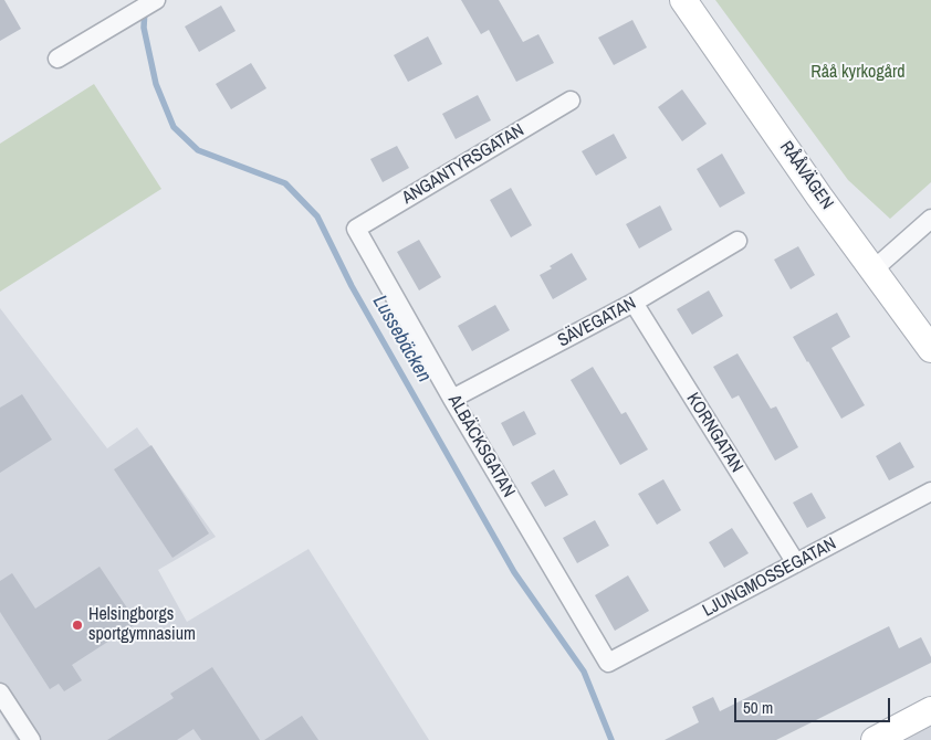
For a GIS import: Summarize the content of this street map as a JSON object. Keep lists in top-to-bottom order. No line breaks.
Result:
{"streets":{"street":["ANGANTYRSGATAN","RÅÅVÄGEN","SÄVEGATAN","KORNGATAN","ALBÄCKSGATAN","LJUNGMOSSEGATAN"]},"crossings":[["ANGANTYRSGATAN","ALBÄCKSGATAN"],["SÄVEGATAN","KORNGATAN"],["SÄVEGATAN","ALBÄCKSGATAN"],["KORNGATAN","LJUNGMOSSEGATAN"],["ALBÄCKSGATAN","LJUNGMOSSEGATAN"]],"water":["Lussebäcken"],"parks":["Råå kyrkogård"],"places":["Helsingborgs sportgymnasium"],"scale_bar":"50 m"}
